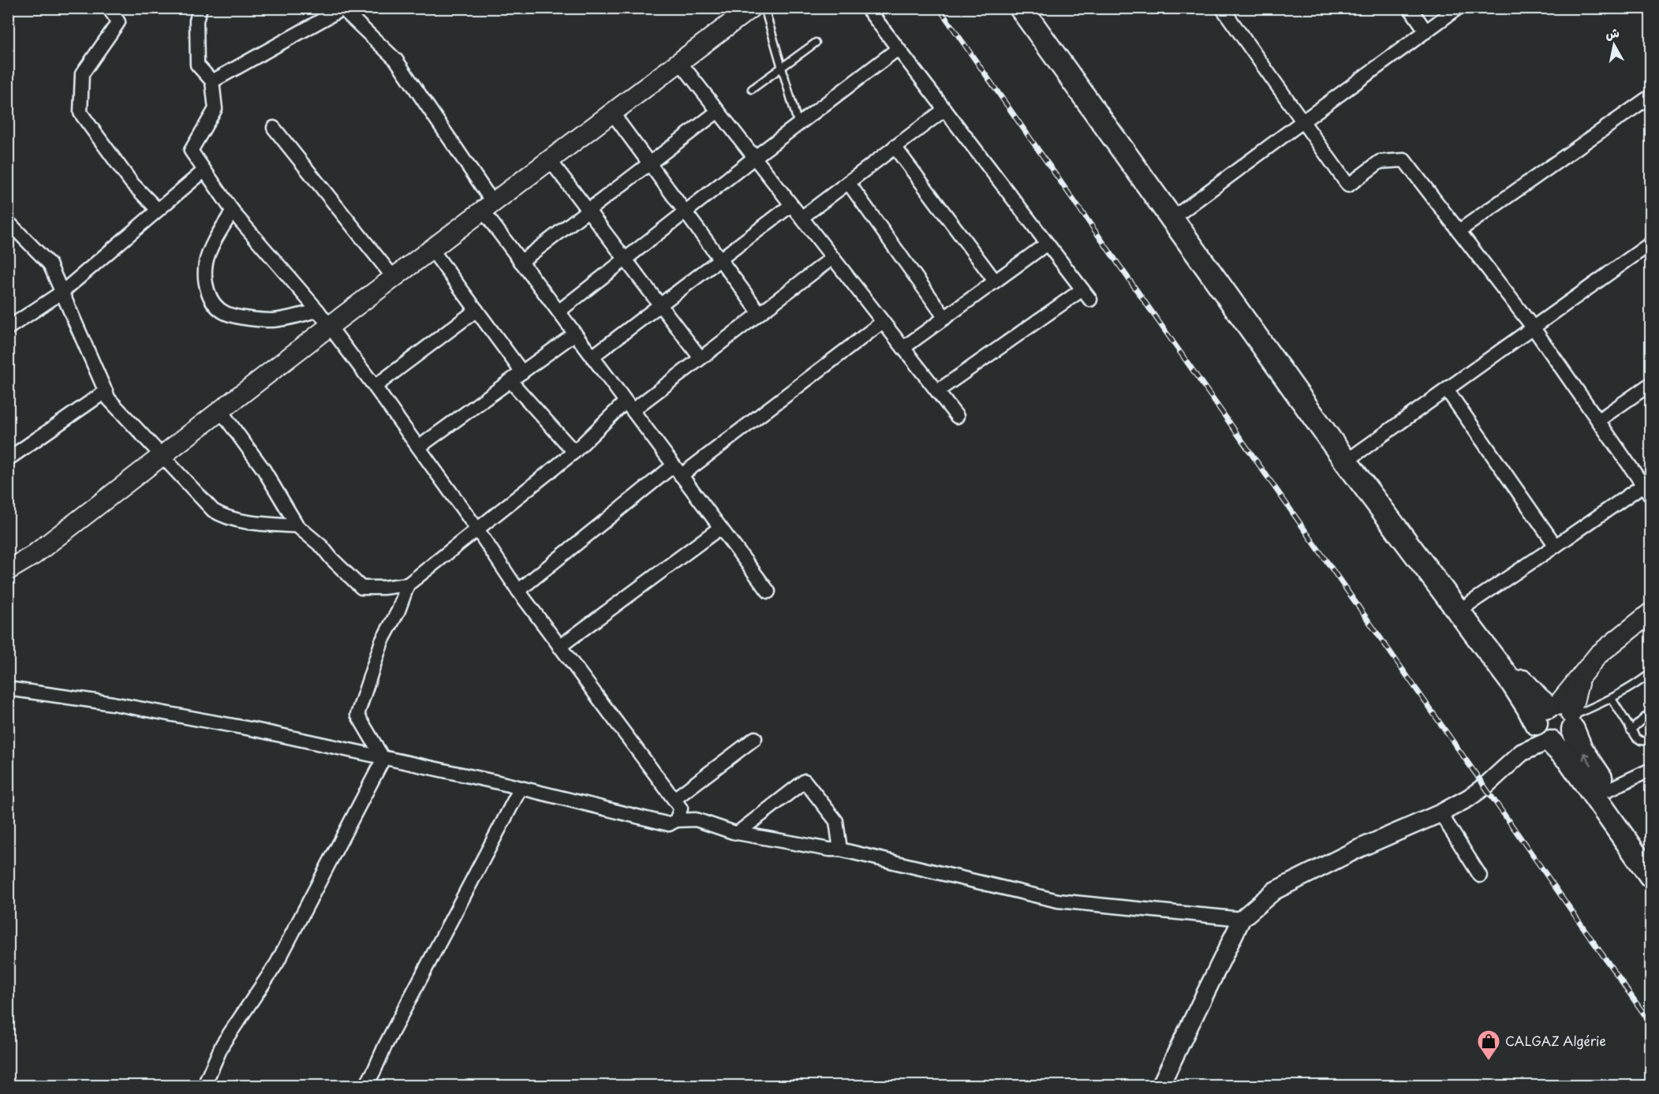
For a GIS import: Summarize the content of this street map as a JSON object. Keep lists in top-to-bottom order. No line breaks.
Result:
{"places":{"shop":["CALGAZ Algérie"]},"north":"top"}
